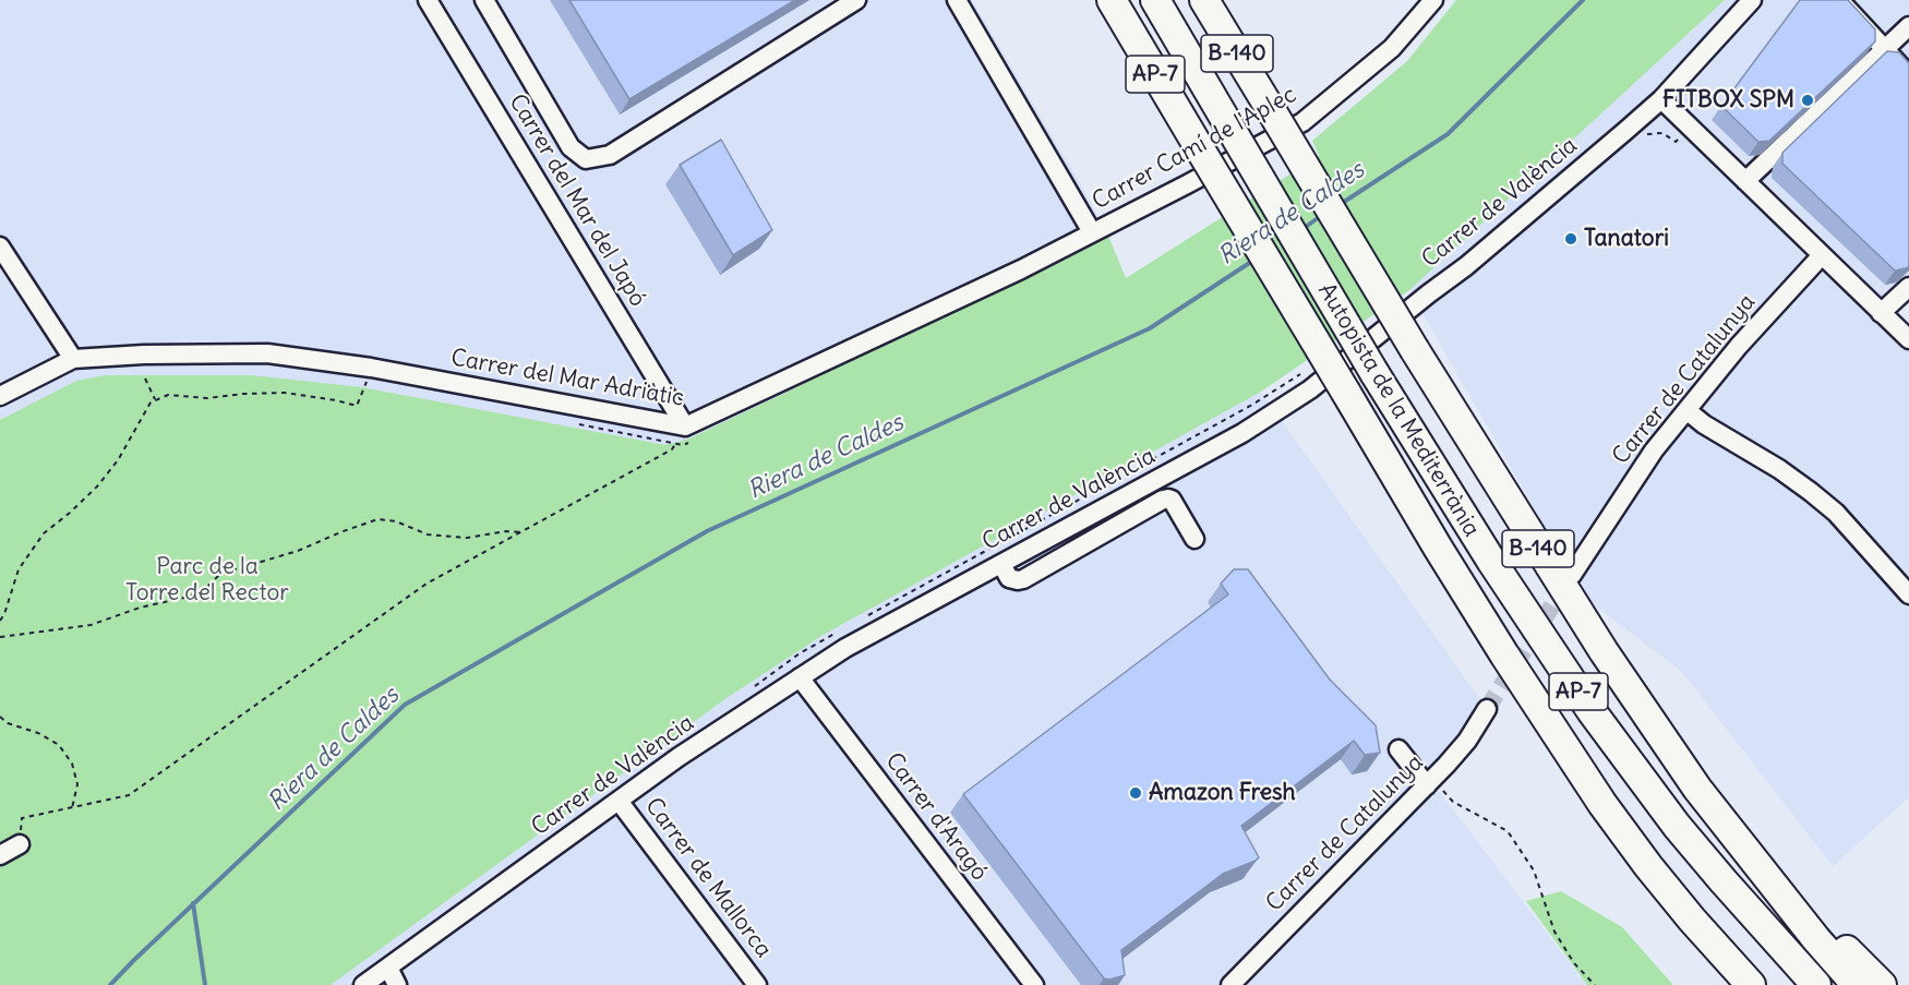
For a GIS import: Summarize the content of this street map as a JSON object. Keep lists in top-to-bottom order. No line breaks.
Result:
{"streets":{"highway":["B-140","AP-7","Autopista de la Mediterrània"],"street":["Carrer Camí de l'Aplec","Carrer del Mar del Japó","Carrer de València","Carrer del Mar Adriàtic","Carrer de Catalunya","Carrer d'Aragó","Carrer de Mallorca"]},"crossings":[["Carrer Camí de l'Aplec","Carrer del Mar Adriàtic"],["Carrer del Mar del Japó","Carrer del Mar Adriàtic"],["Carrer de València","Carrer d'Aragó"],["Carrer de València","Carrer de Mallorca"]],"water":["Riera de Caldes"],"parks":["Parc de la Torre del Rector"],"places":["FITBOX SPM","Tanatori","Amazon Fresh"]}
